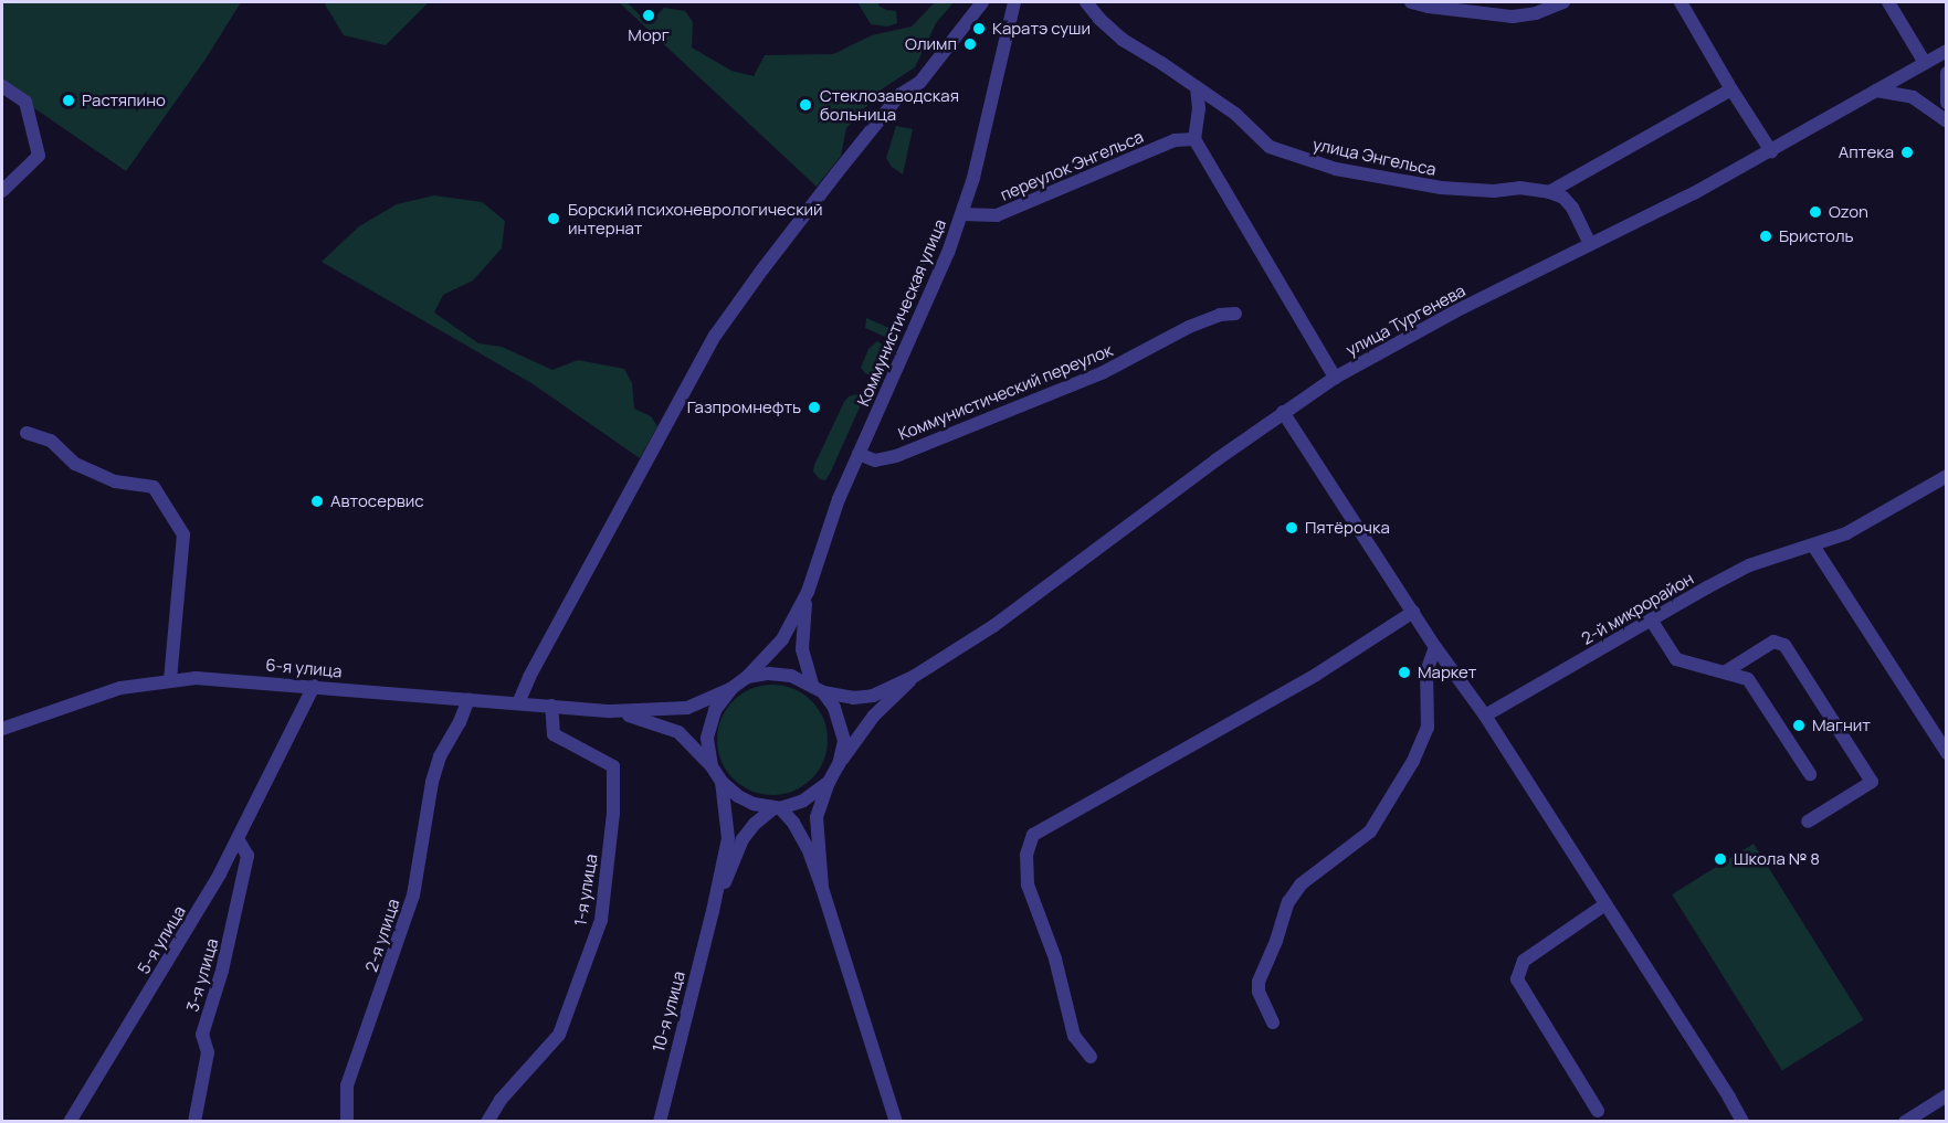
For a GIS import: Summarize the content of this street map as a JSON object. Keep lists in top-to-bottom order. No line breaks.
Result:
{"streets":{"street":["улица Энгельса","переулок Энгельса","Коммунистическая улица","улица Тургенева","Коммунистический переулок","2-й микрорайон","6-я улица","1-я улица","2-я улица","5-я улица","3-я улица","10-я улица"]},"crossings":[["переулок Энгельса","Коммунистическая улица"],["Коммунистическая улица","улица Тургенева"],["Коммунистическая улица","Коммунистический переулок"],["Коммунистическая улица","10-я улица"],["улица Тургенева","10-я улица"],["6-я улица","1-я улица"],["6-я улица","2-я улица"],["6-я улица","5-я улица"],["5-я улица","3-я улица"]],"places":["Морг","Каратэ суши","Олимп","Растяпино","Стеклозаводская больница","Аптека","Ozon","Борский психоневрологический интернат","Бристоль","Газпромнефть","Автосервис","Пятёрочка","Маркет","Магнит","Школа № 8"]}
